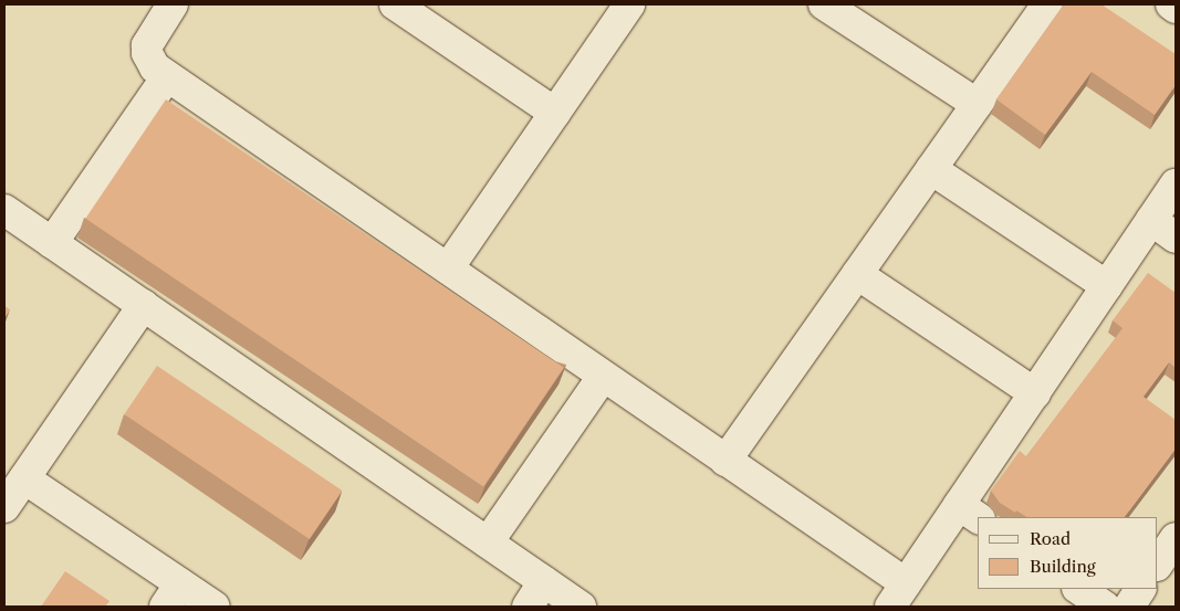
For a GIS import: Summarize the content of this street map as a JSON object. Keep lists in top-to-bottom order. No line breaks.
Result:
{"legend":["Road","Building"]}
